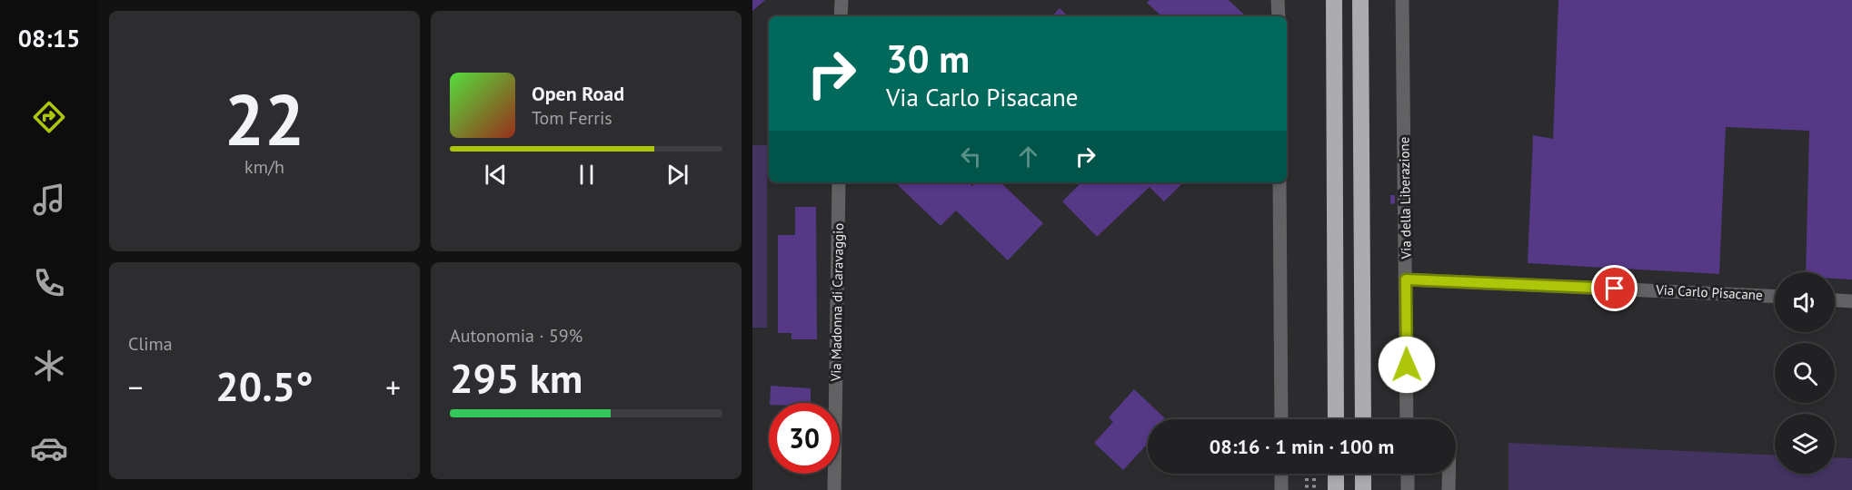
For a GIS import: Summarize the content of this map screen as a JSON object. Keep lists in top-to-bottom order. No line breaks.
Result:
{"streets":{"street":["Via della Liberazione","Via Carlo Pisacane","Via Madonna di Caravaggio"]},"crossings":[["Via della Liberazione","Via Carlo Pisacane"]],"page":{"tabs":"08:15","tile":[["22","km/h"],"Clima",["Autonomia · 59%","295 km"]],"turn":["30 m","Via Carlo Pisacane"],"song":["Open Road","Tom Ferris"],"heat":["−","20.5°","+"],"limit":"30","trip":"08:16 · 1 min · 100 m"}}
